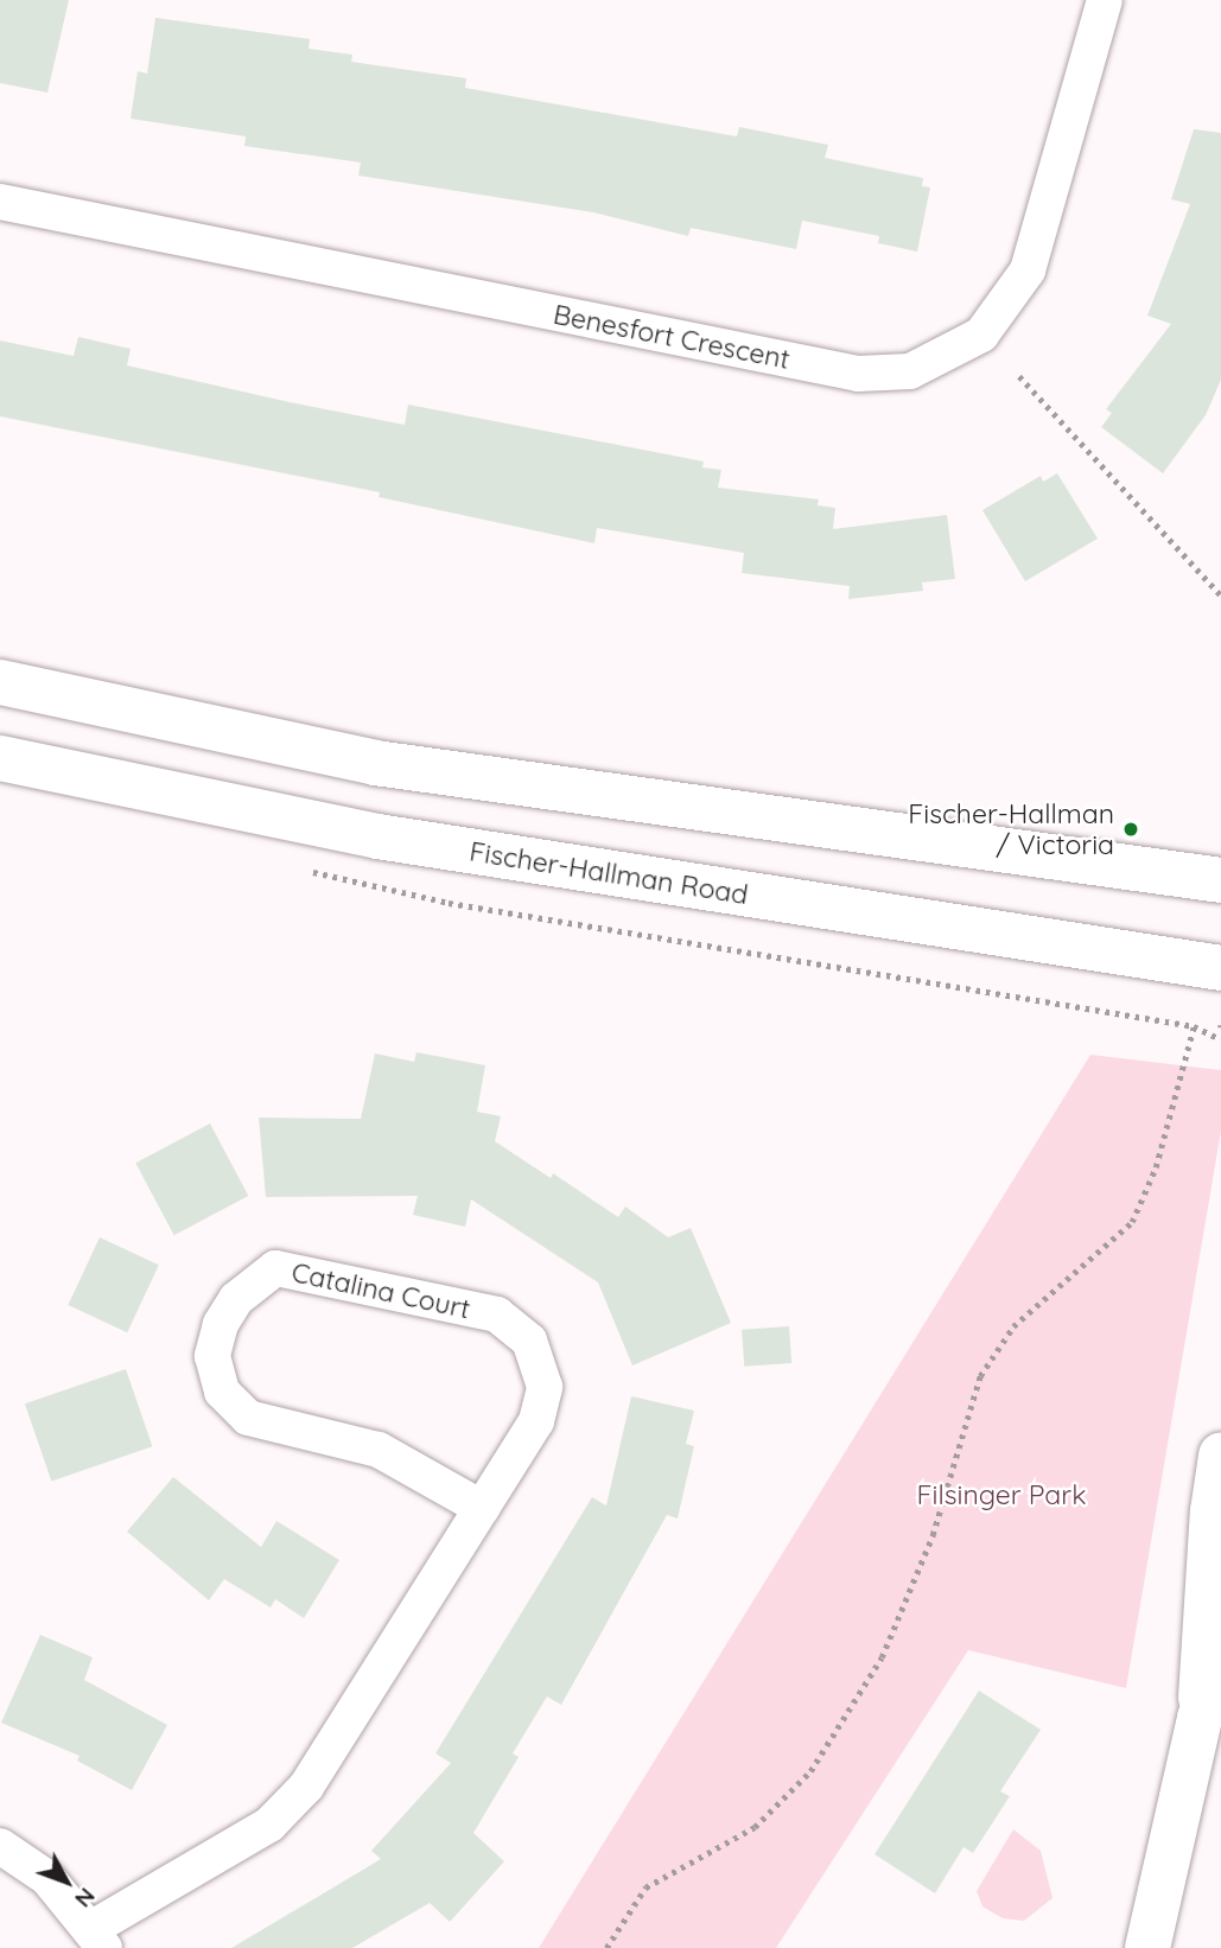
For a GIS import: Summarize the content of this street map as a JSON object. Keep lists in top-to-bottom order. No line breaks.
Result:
{"streets":{"main road":["Fischer-Hallman Road"],"street":["Benesfort Crescent","Catalina Court"]},"parks":["Filsinger Park"],"places":["Fischer-Hallman / Victoria"],"north":"bottom right"}
